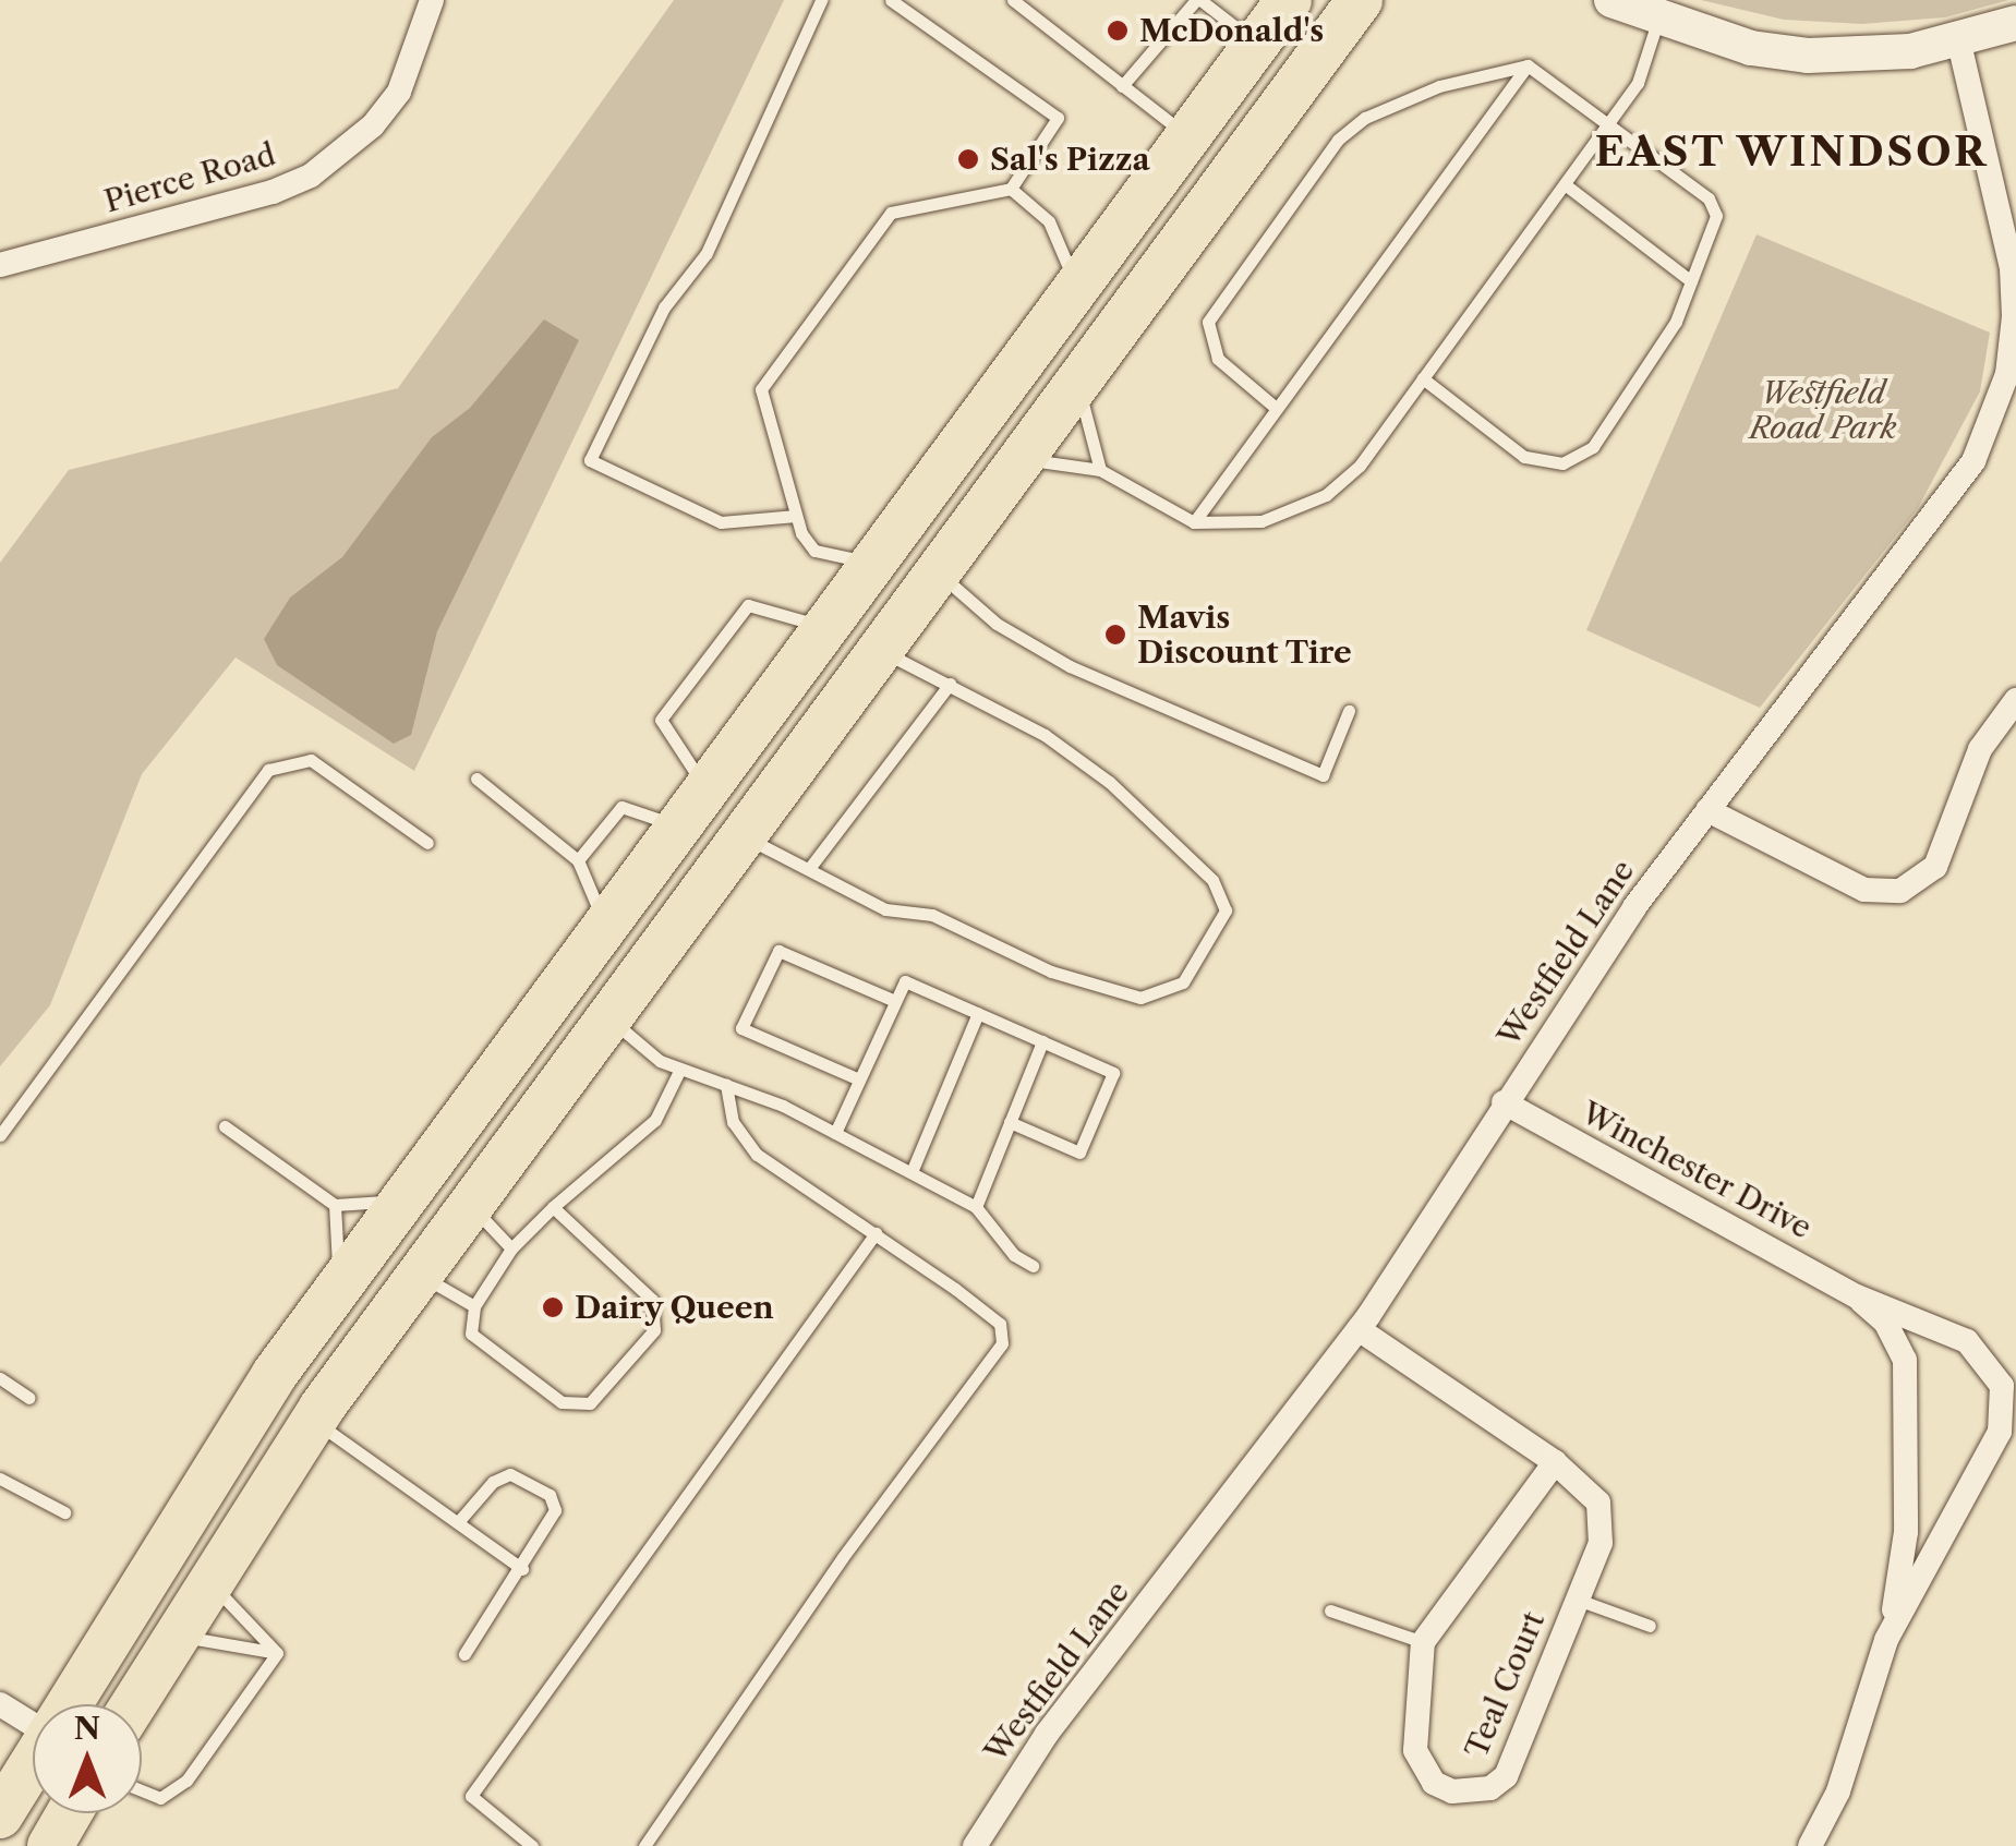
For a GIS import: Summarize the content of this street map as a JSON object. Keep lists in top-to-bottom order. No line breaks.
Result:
{"streets":{"street":["Pierce Road","Westfield Lane","Winchester Drive","Teal Court"]},"crossings":[["Westfield Lane","Winchester Drive"],["Westfield Lane","Teal Court"]],"districts":["EAST WINDSOR"],"parks":["Westfield Road Park"],"places":["McDonald's","Sal's Pizza","Mavis Discount Tire","Dairy Queen"],"north":"top"}
